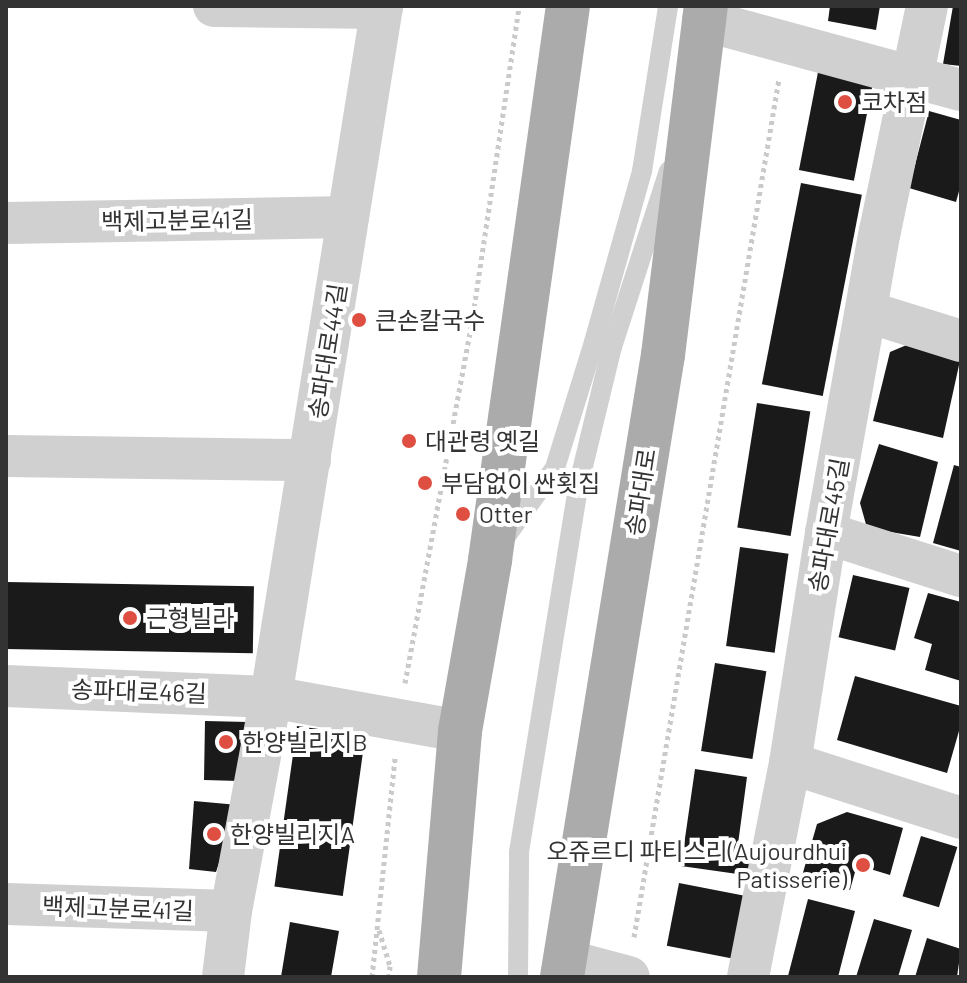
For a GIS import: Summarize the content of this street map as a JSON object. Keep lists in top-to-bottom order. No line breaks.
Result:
{"streets":{"main road":["송파대로"],"street":["백제고분로41길","송파대로44길","송파대로45길","송파대로46길"]},"crossings":[["백제고분로41길","송파대로44길"],["송파대로44길","송파대로46길"]],"places":["코차점","큰손칼국수","대관령 옛길","부담없이 싼횟집","Otter","근형빌라","한양빌리지B","한양빌리지A","오쥬르디 파티스리(Aujourdhui Patisserie)"]}
